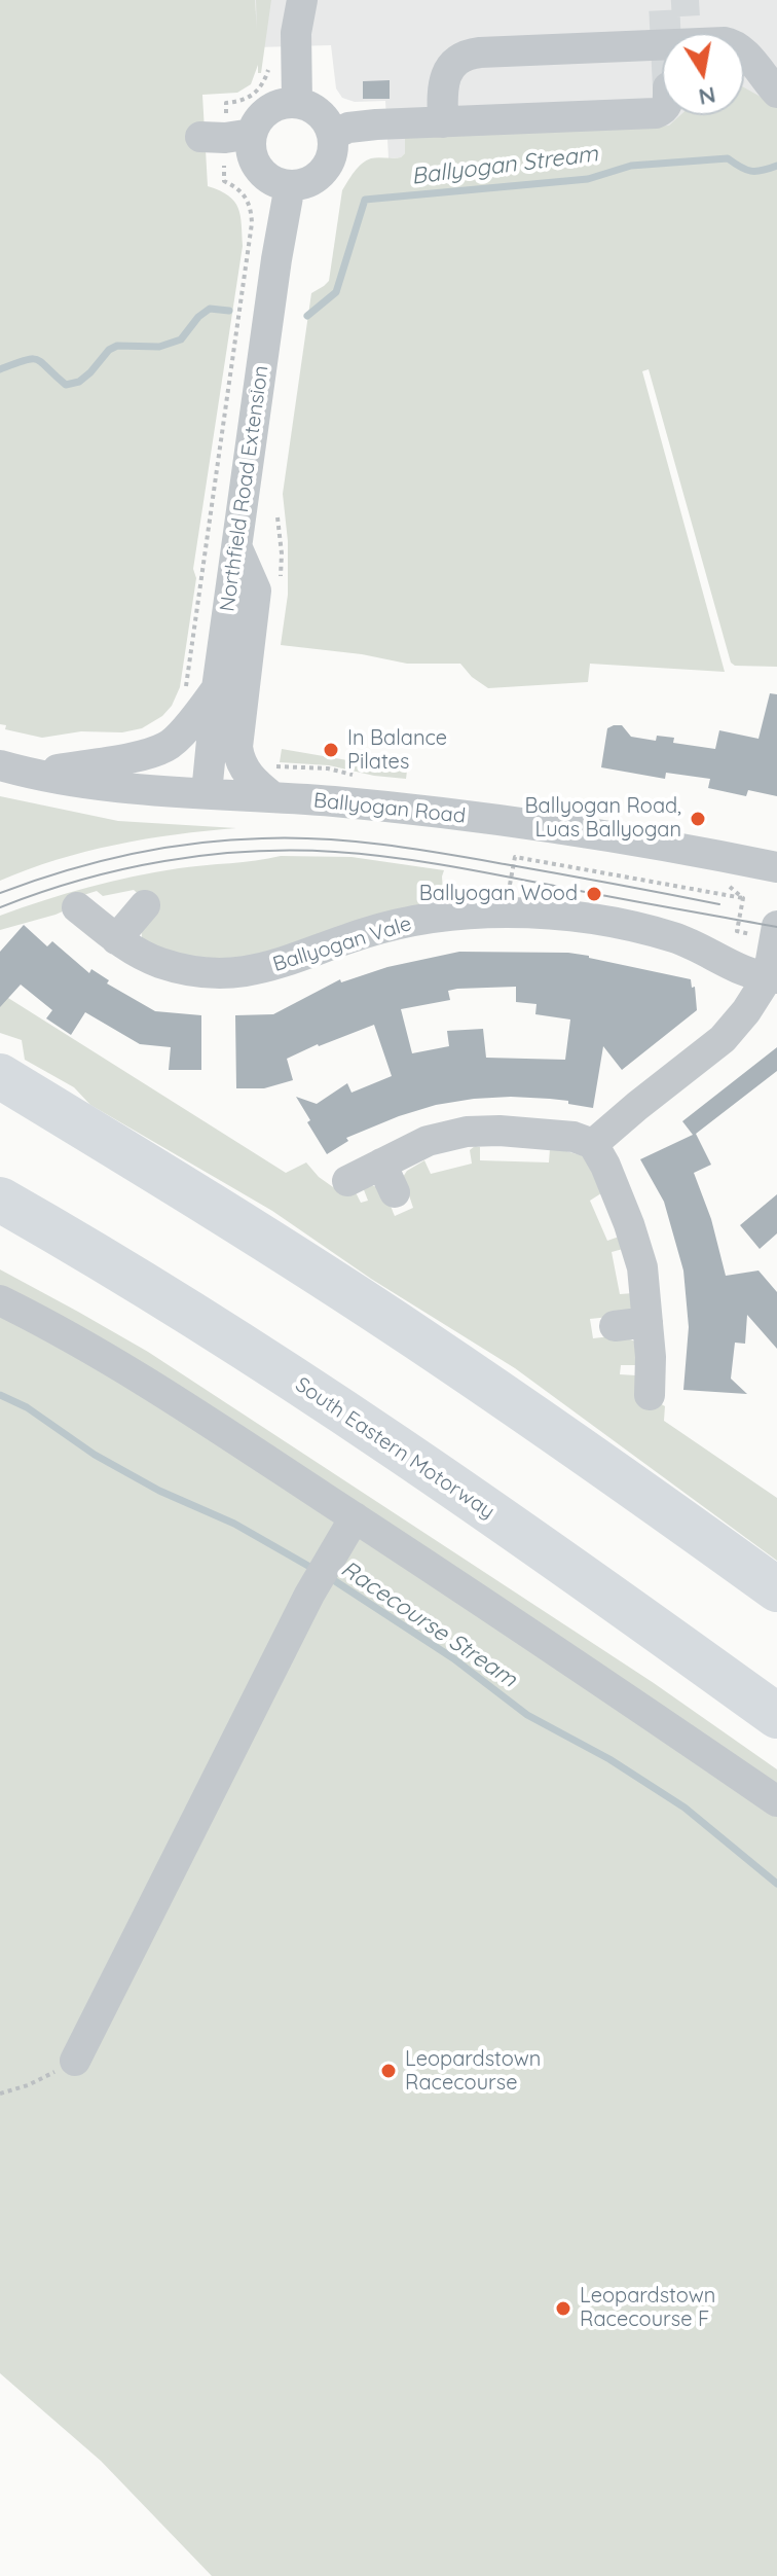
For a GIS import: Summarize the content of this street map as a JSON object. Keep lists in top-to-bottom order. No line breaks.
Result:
{"streets":{"highway":["South Eastern Motorway"],"street":["Northfield Road Extension","Ballyogan Road","Ballyogan Vale"]},"crossings":[["Northfield Road Extension","Ballyogan Road"]],"water":["Ballyogan Stream","Racecourse Stream"],"places":["In Balance Pilates","Ballyogan Road, Luas Ballyogan","Ballyogan Wood","Leopardstown Racecourse","Leopardstown Racecourse F"],"north":"bottom"}
